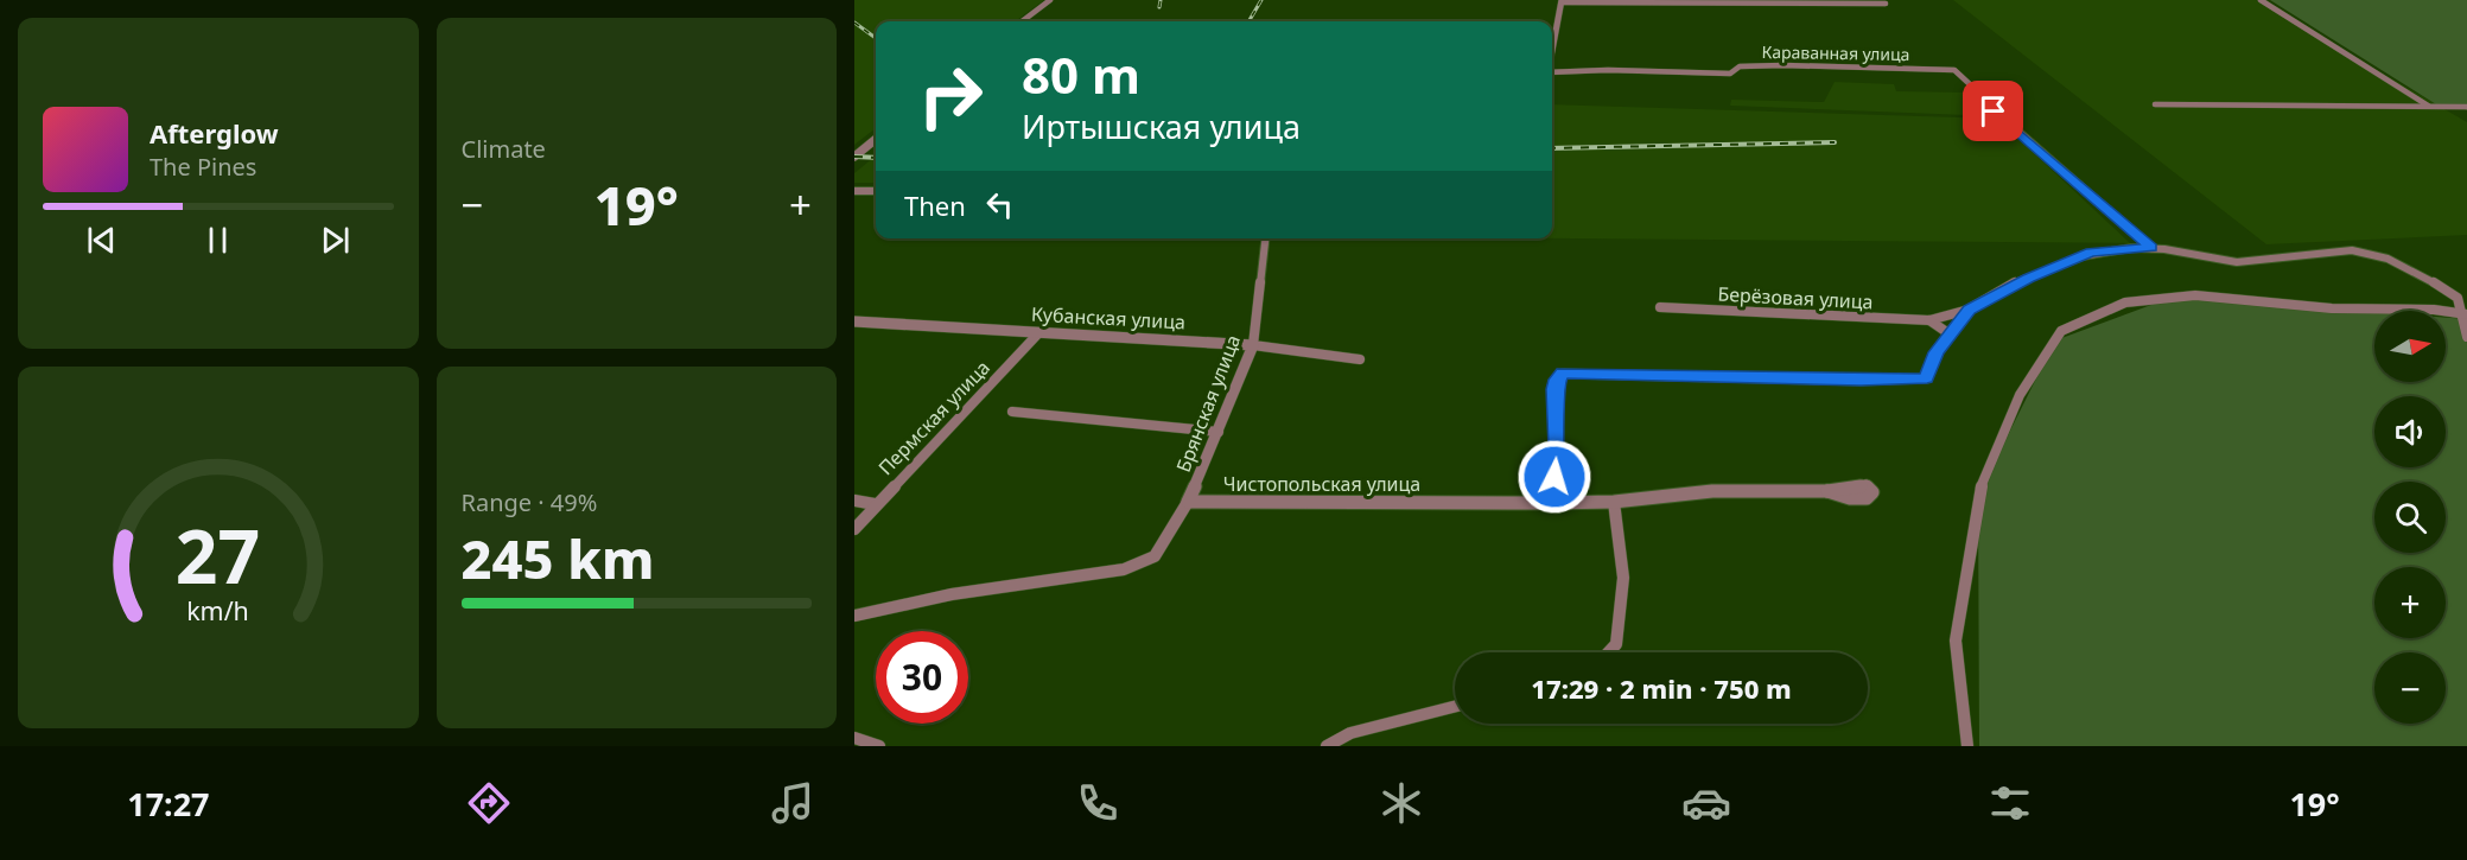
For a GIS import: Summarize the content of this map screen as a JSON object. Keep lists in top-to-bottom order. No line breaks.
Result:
{"streets":{"street":["Караванная улица","Берёзовая улица","Кубанская улица","Брянская улица","Пермская улица","Чистопольская улица"]},"crossings":[["Кубанская улица","Брянская улица"],["Кубанская улица","Пермская улица"],["Брянская улица","Чистопольская улица"]],"north":"right","page":{"tile":["Climate",["Range · 49%","245 km"]],"turn":["80 m","Иртышская улица"],"song":["Afterglow","The Pines"],"then":"Then","heat":["−","19°","+"],"map_buttons":["+","−"],"limit":"30","trip":"17:29 · 2 min · 750 m","tabs":["17:27","19°"],"gauge":["27","km/h"]}}
